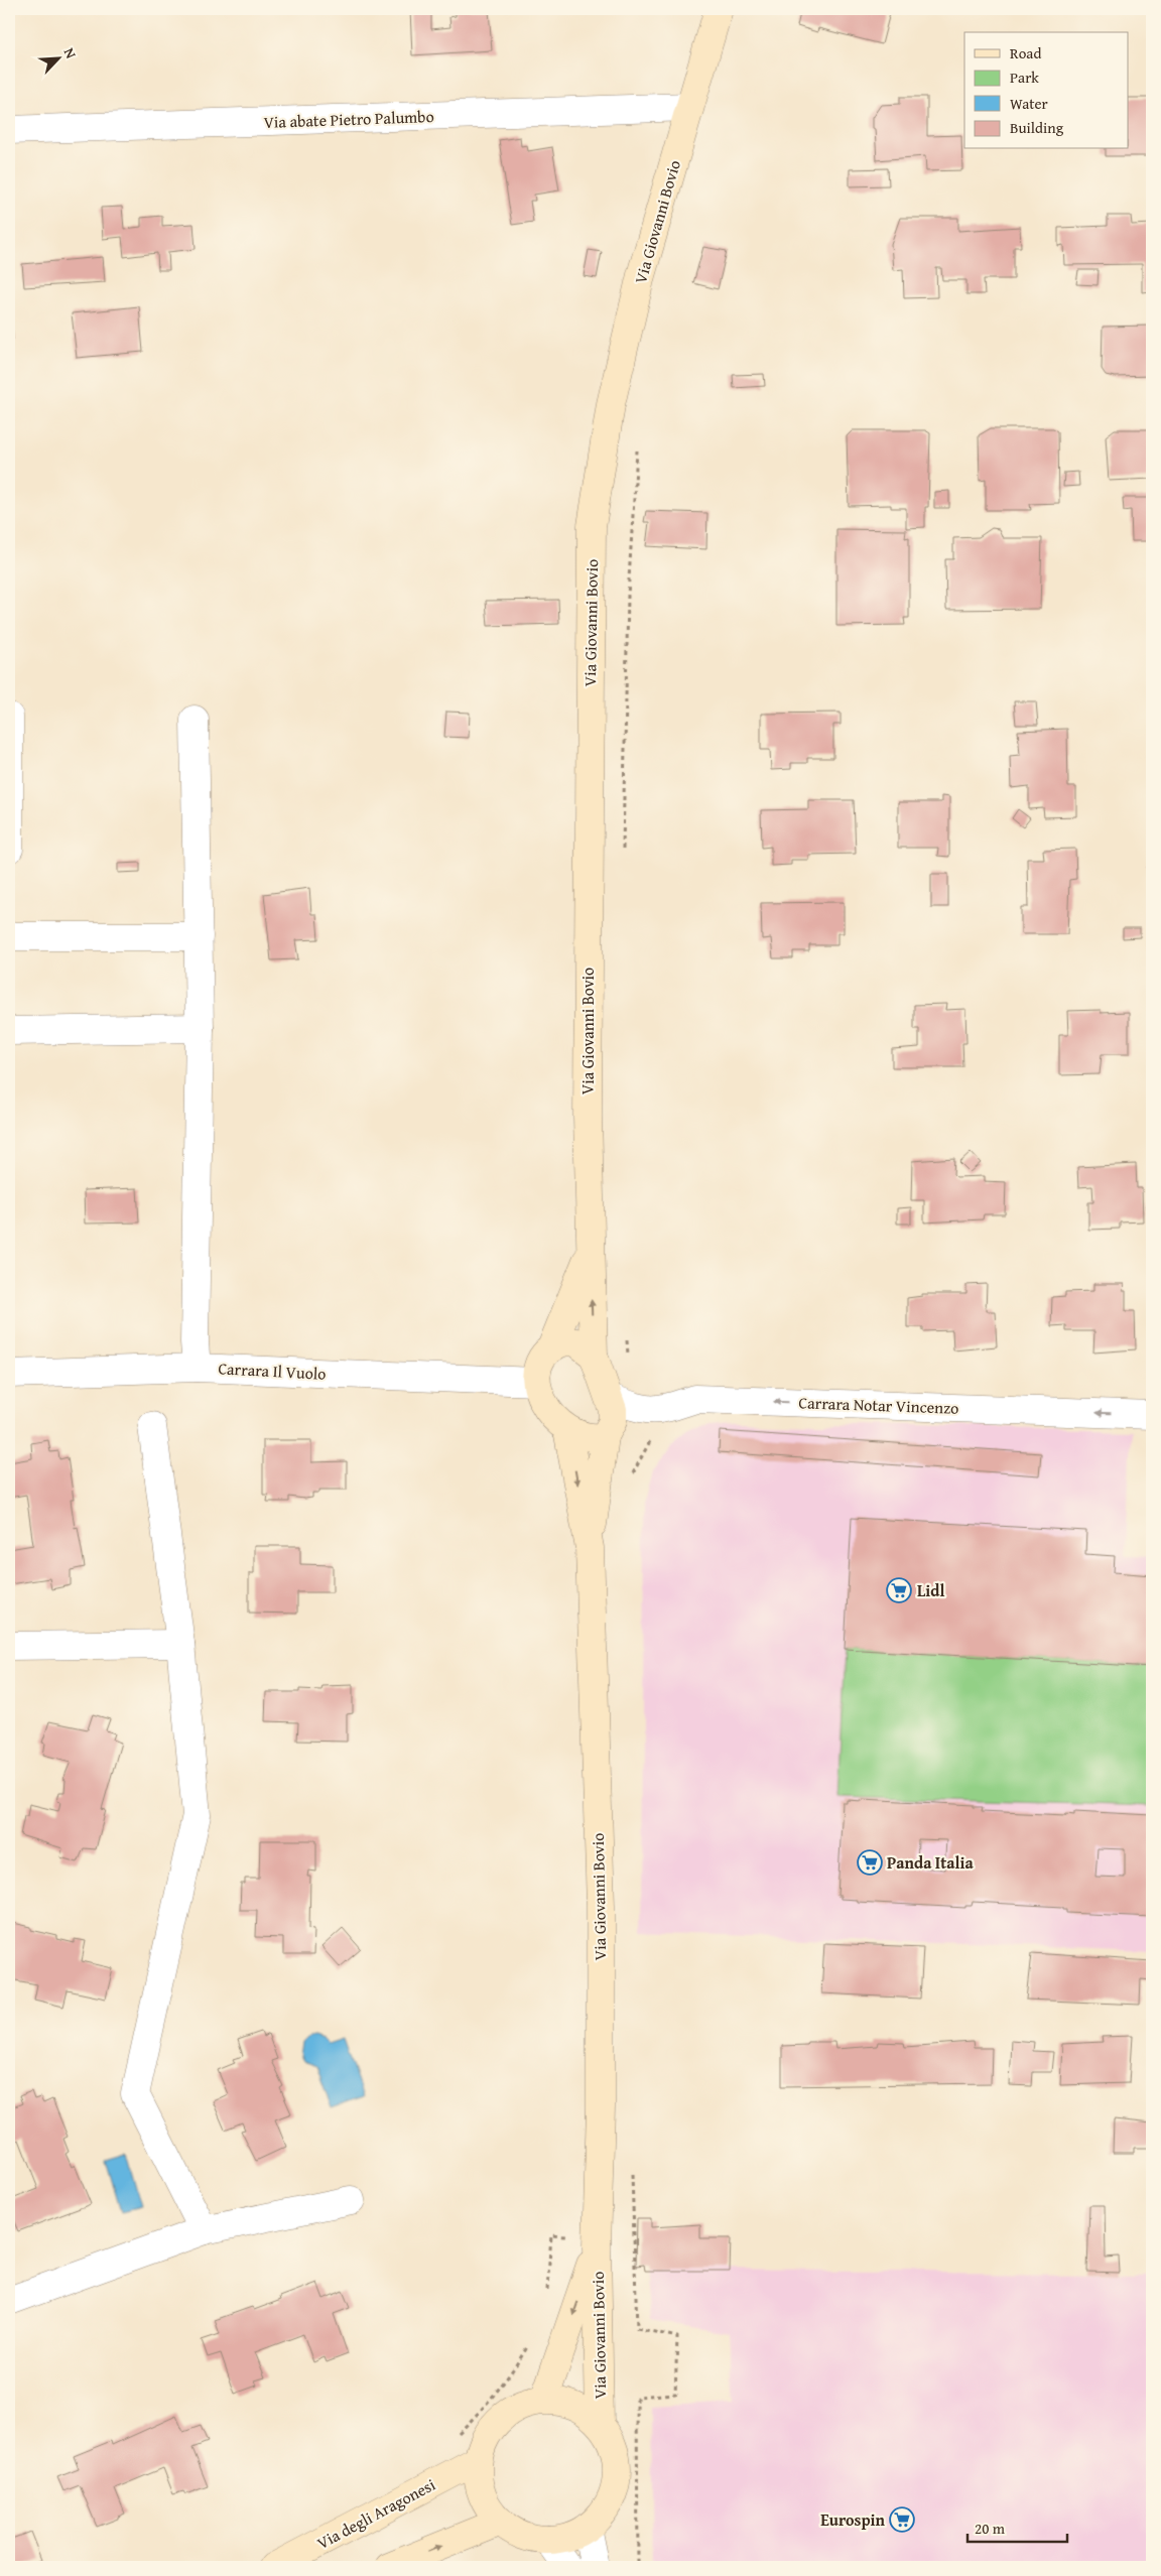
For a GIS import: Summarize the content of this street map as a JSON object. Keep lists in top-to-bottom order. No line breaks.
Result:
{"streets":{"main road":["Via Giovanni Bovio","Via degli Aragonesi"],"street":["Via abate Pietro Palumbo","Carrara Il Vuolo","Carrara Notar Vincenzo"]},"crossings":[["Via abate Pietro Palumbo","Via Giovanni Bovio"],["Via Giovanni Bovio","Carrara Il Vuolo"],["Via Giovanni Bovio","Carrara Notar Vincenzo"],["Via Giovanni Bovio","Via degli Aragonesi"],["Carrara Il Vuolo","Carrara Notar Vincenzo"]],"one_way":["Carrara Notar Vincenzo"],"places":{"supermarket":["Lidl","Panda Italia","Eurospin"]},"legend":["Road","Park","Water","Building"],"scale_bar":"20 m","north":"top right"}
